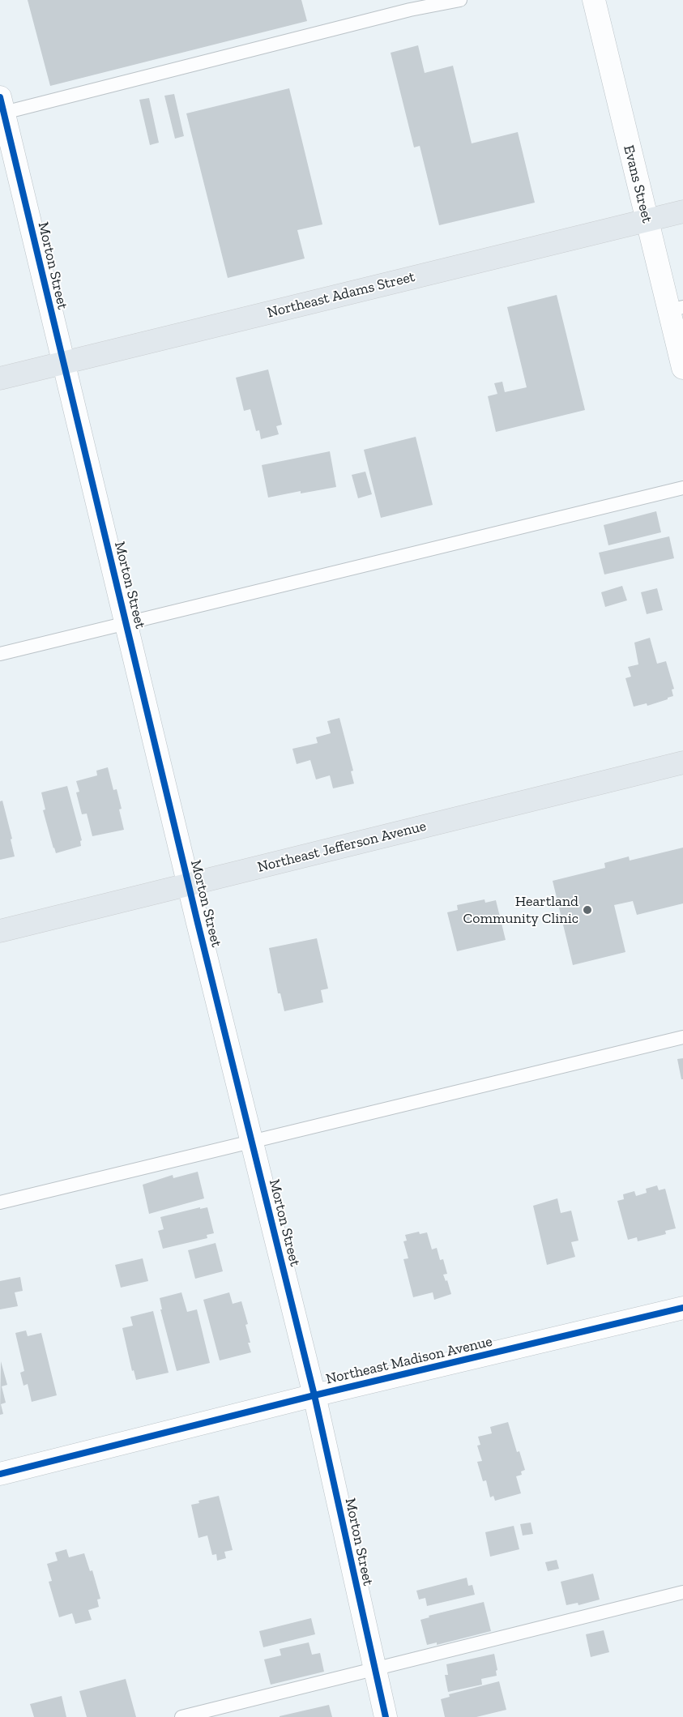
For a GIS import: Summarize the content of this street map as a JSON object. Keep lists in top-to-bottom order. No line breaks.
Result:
{"streets":{"main road":["Northeast Adams Street","Northeast Jefferson Avenue"],"street":["Evans Street","Morton Street","Northeast Madison Avenue"]},"crossings":[["Evans Street","Northeast Adams Street"],["Morton Street","Northeast Adams Street"],["Morton Street","Northeast Jefferson Avenue"],["Morton Street","Northeast Madison Avenue"]],"places":["Heartland Community Clinic"]}
